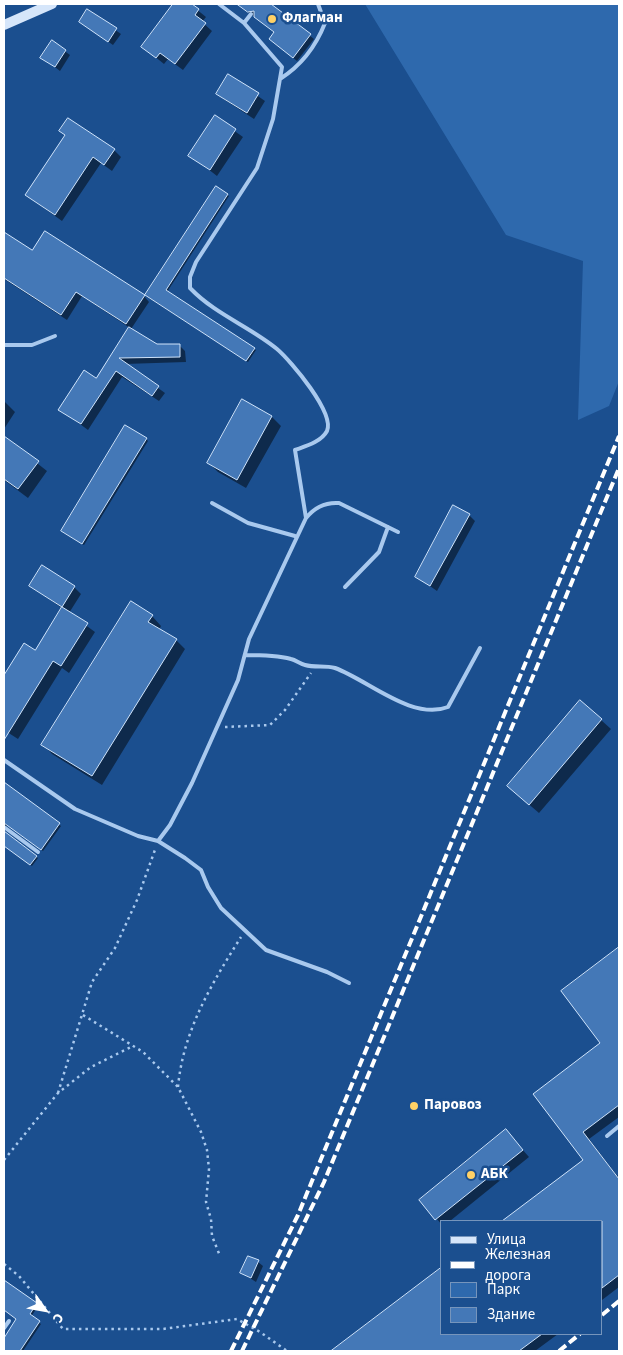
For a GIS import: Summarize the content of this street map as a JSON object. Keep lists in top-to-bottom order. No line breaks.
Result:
{"places":["Флагман","Паровоз","АБК"],"legend":["Улица","Железная дорога","Парк","Здание"],"north":"bottom right"}
